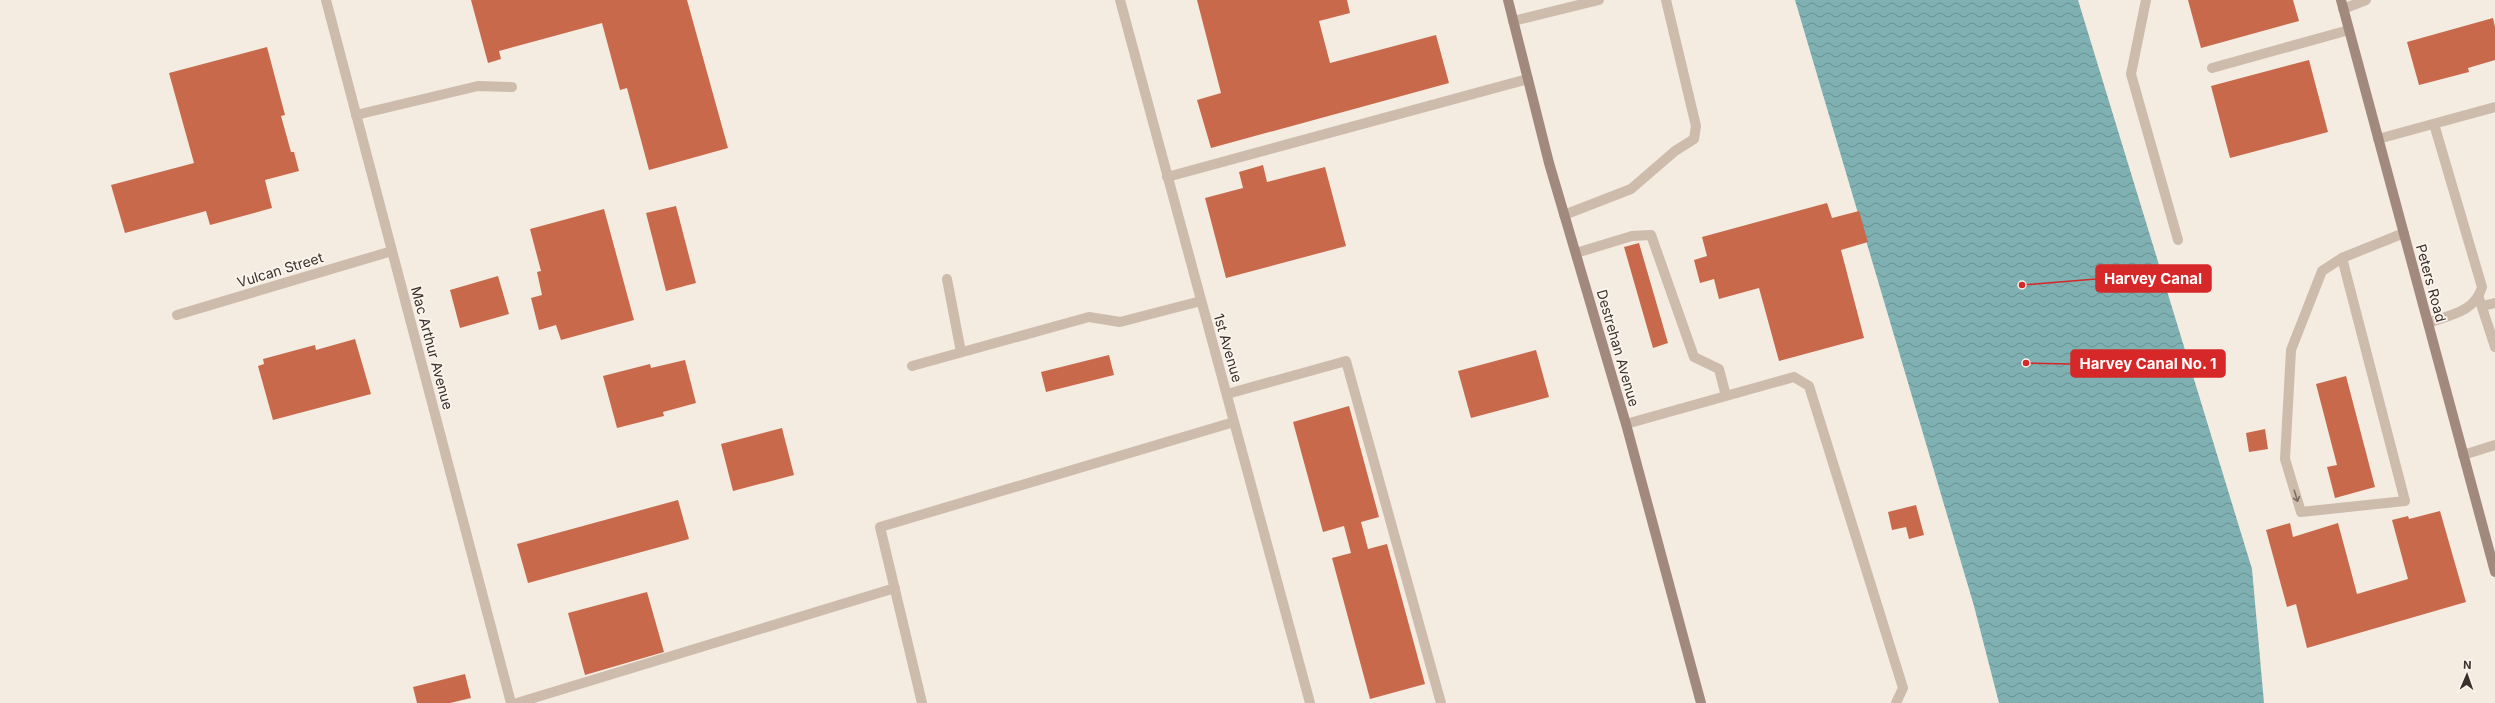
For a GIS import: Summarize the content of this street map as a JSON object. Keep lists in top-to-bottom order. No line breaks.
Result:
{"streets":{"main road":["Peters Road","Destrehan Avenue"],"street":["Vulcan Street","Mac Arthur Avenue","1st Avenue"]},"crossings":[["Vulcan Street","Mac Arthur Avenue"]],"places":["Harvey Canal","Harvey Canal No. 1"],"north":"top"}
